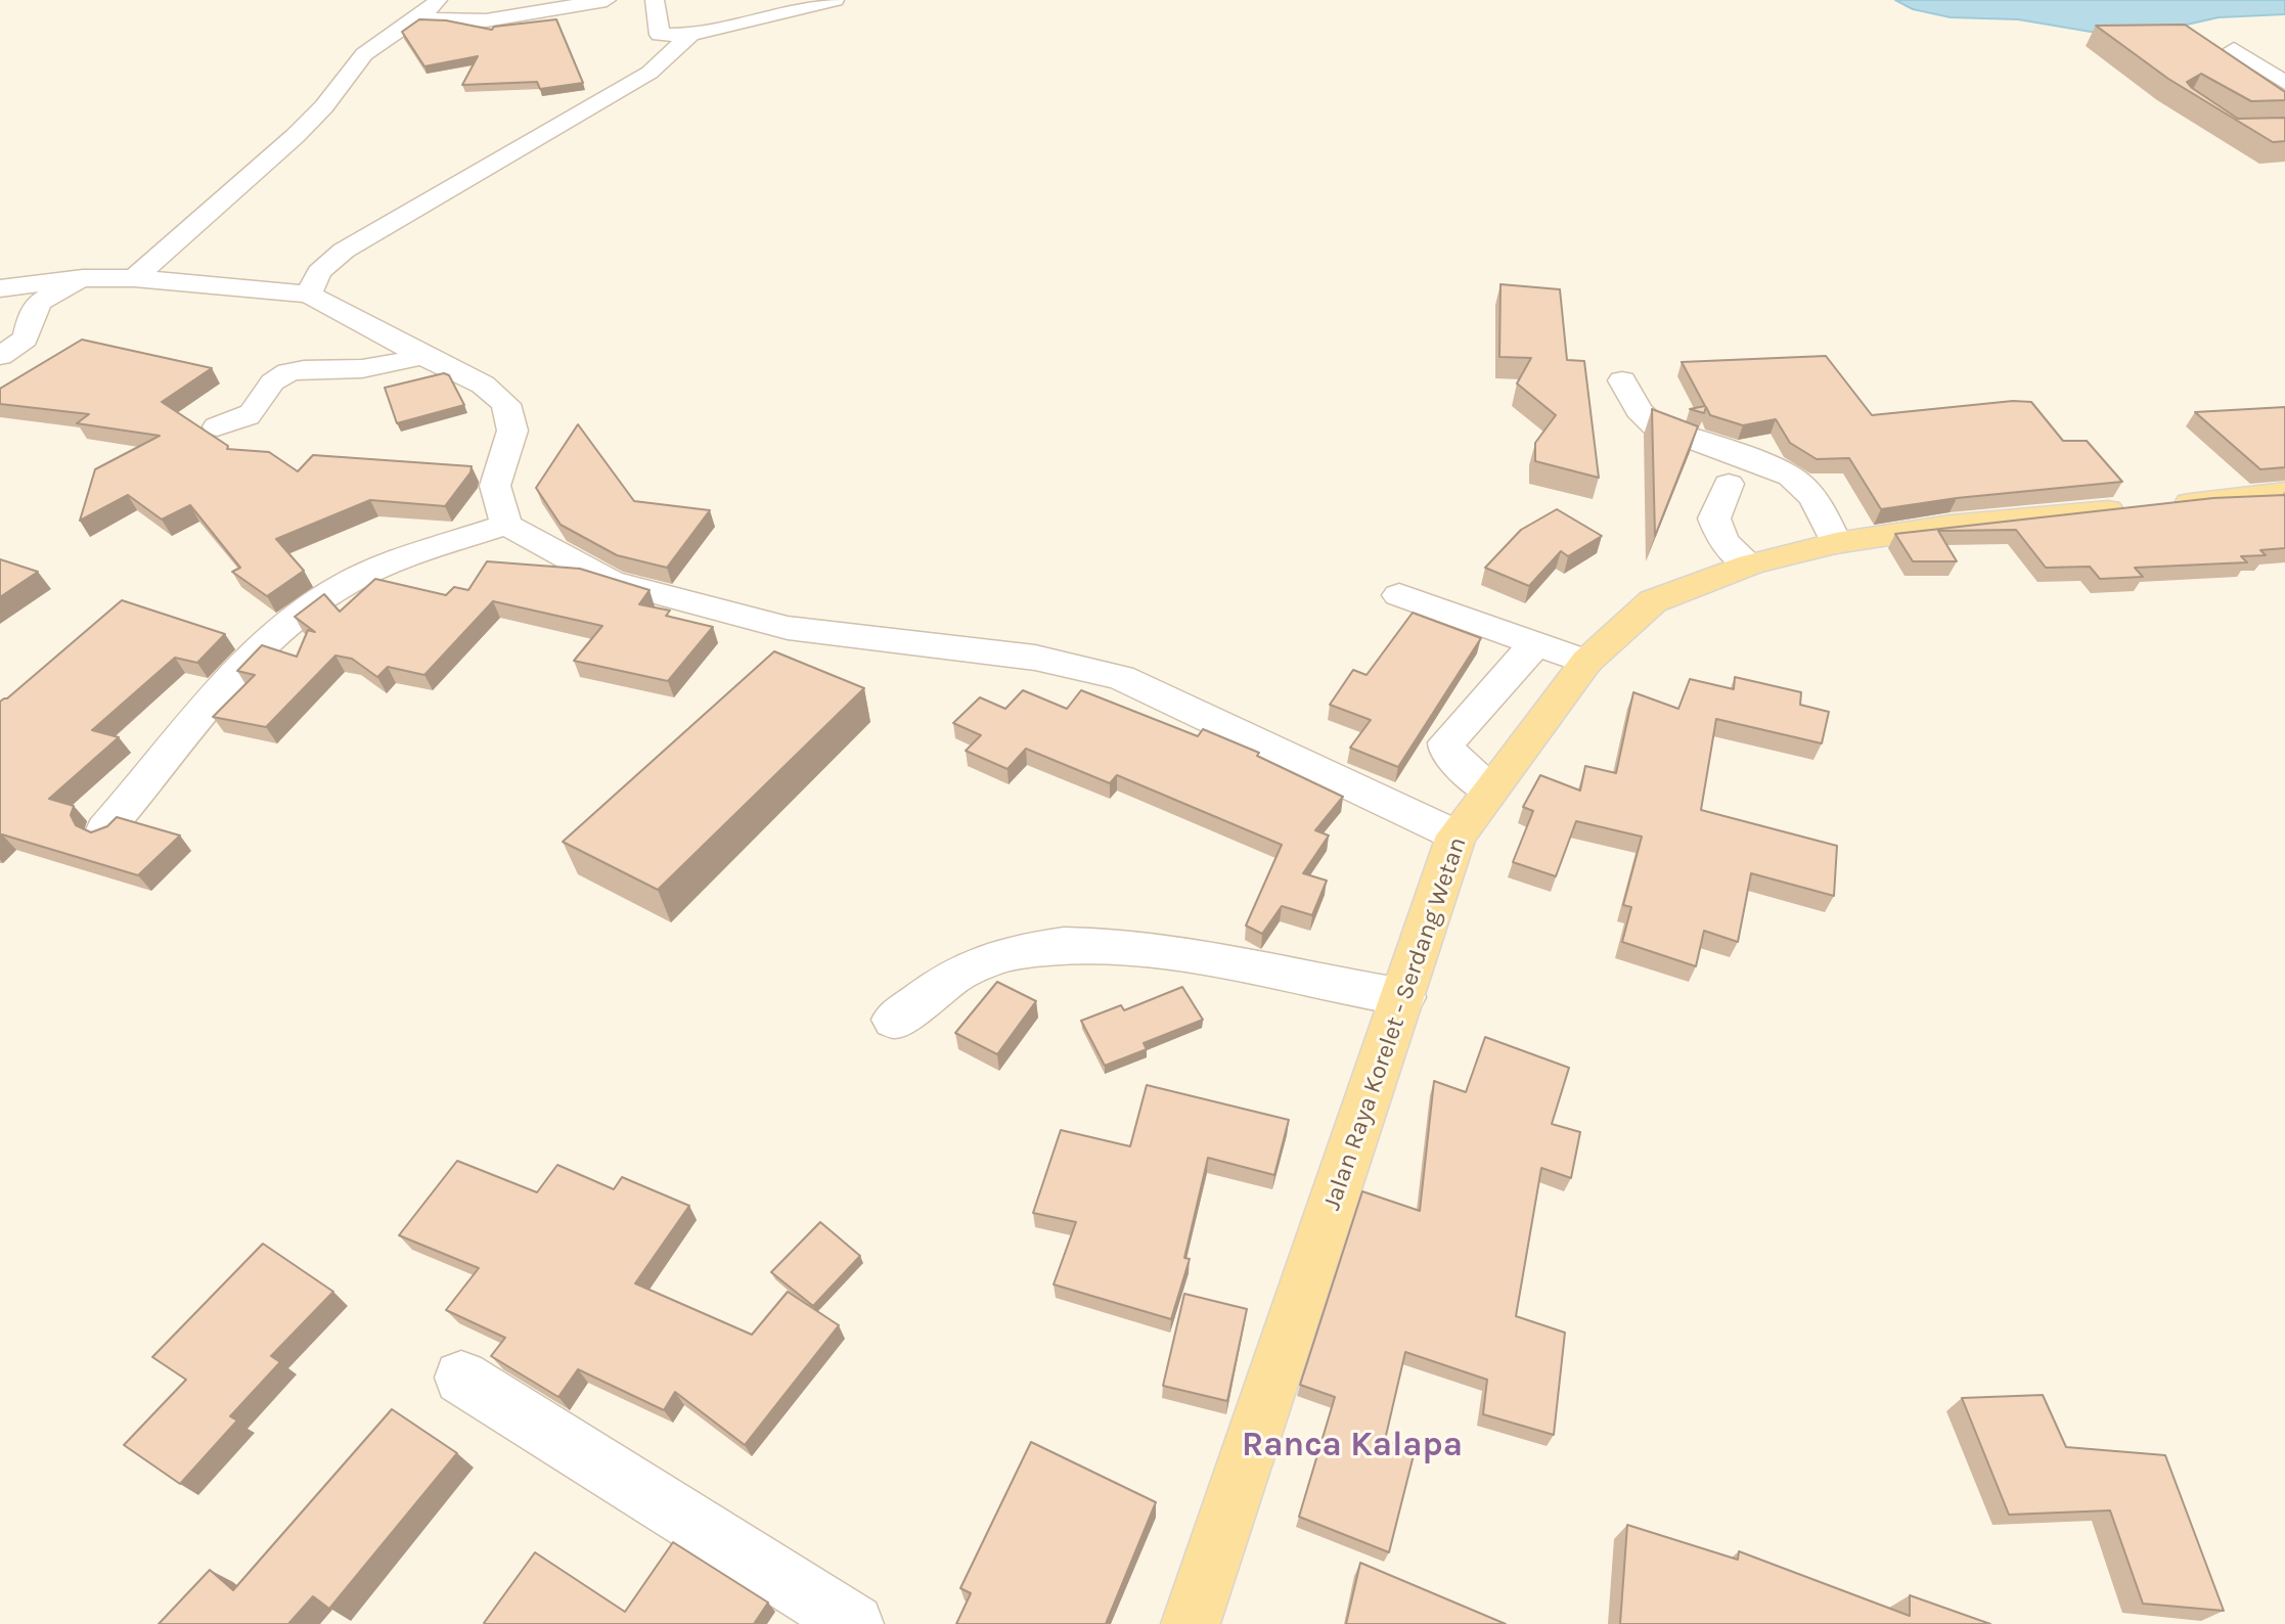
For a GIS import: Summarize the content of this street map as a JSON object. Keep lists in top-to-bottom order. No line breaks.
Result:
{"streets":{"main road":["Jalan Raya Korelet - Serdang Wetan"]},"districts":["Ranca Kalapa"]}
